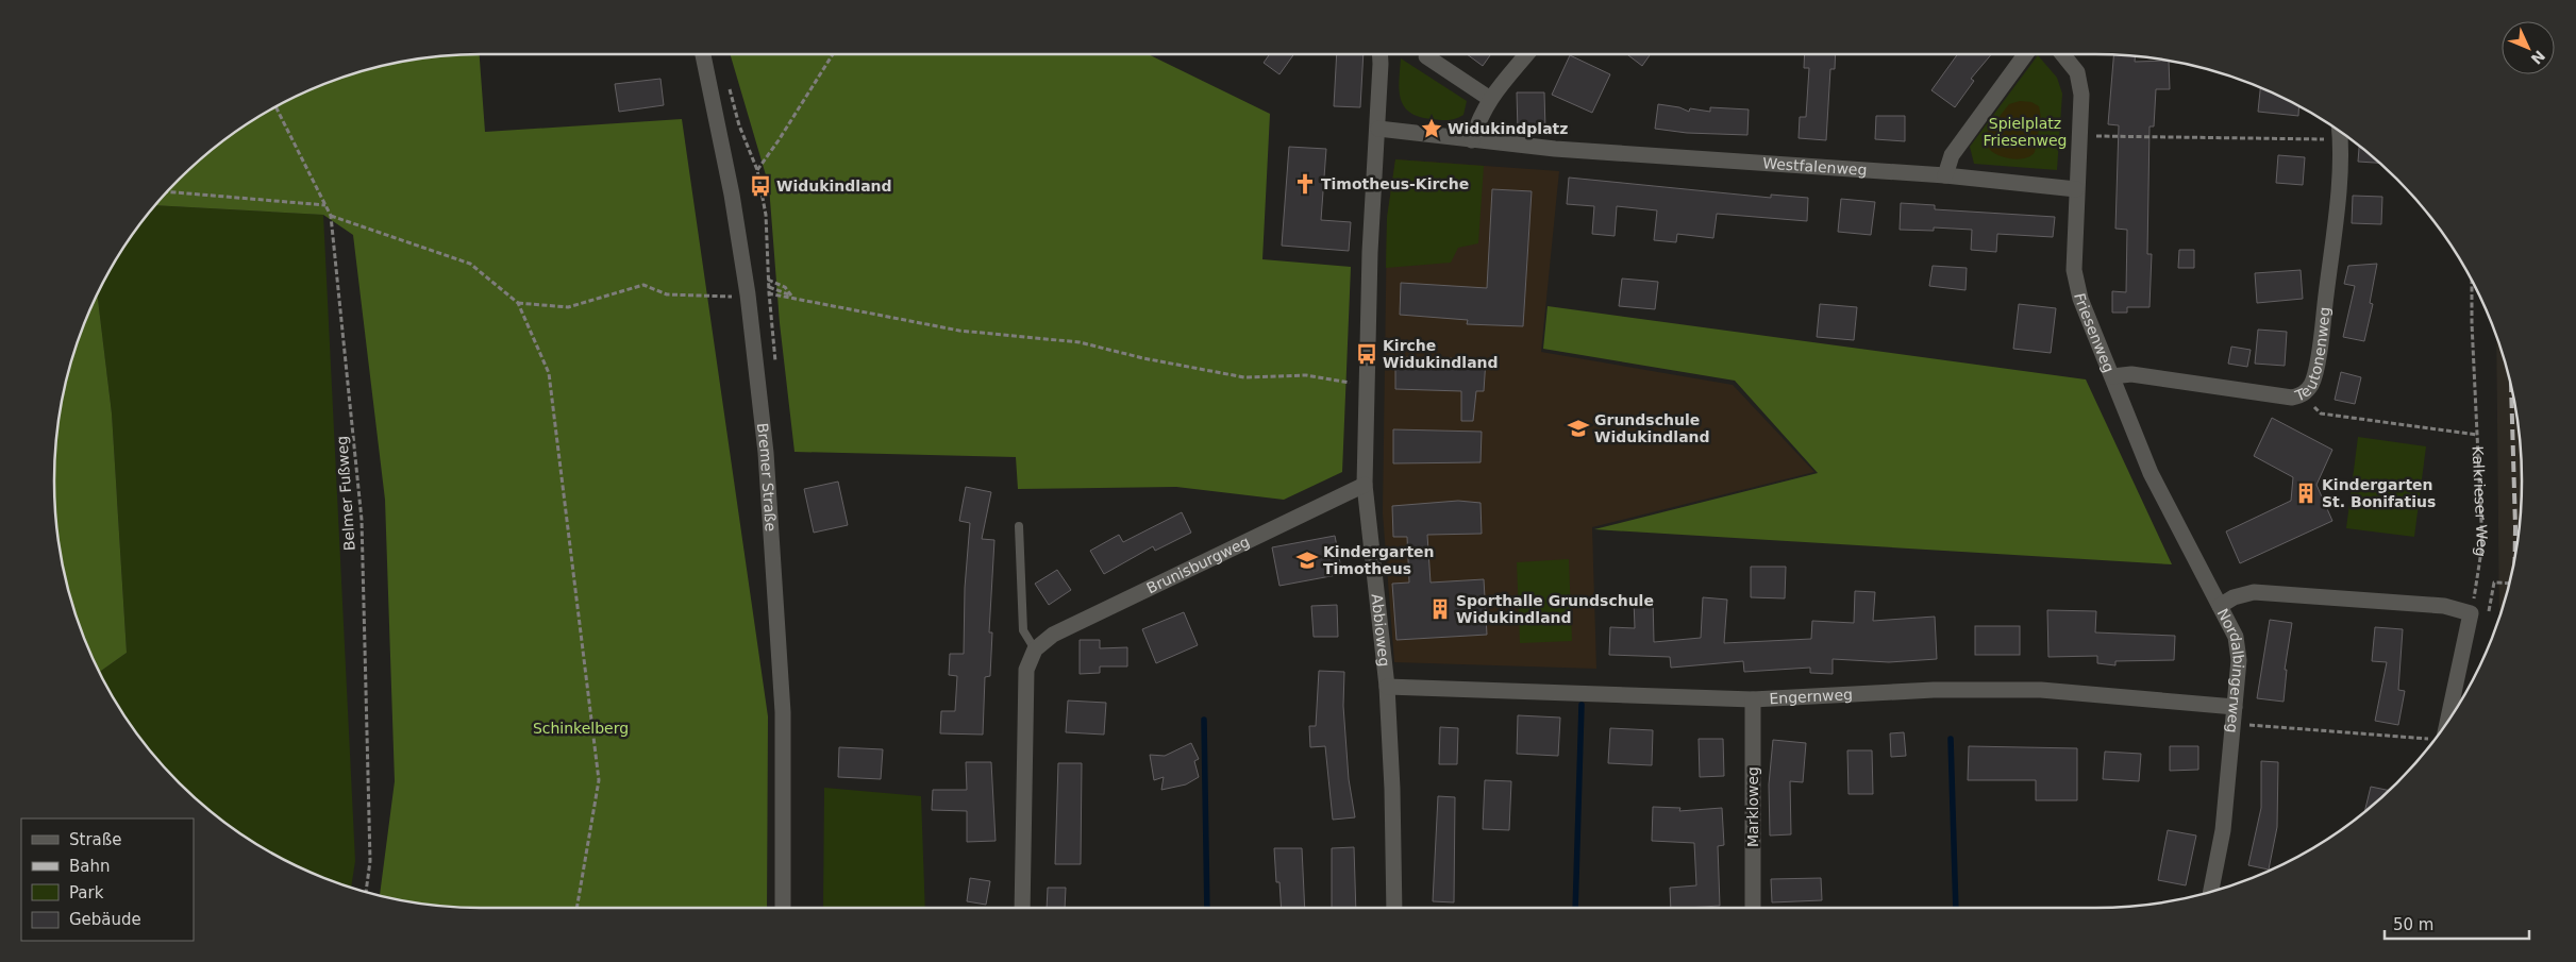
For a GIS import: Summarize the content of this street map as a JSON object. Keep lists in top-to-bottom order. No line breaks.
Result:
{"streets":{"street":["Westfalenweg","Friesenweg","Teutonenweg","Bremer Straße","Brunisburgweg","Abbioweg","Nordalbingerweg","Engernweg","Markloweg"],"path":["Belmer Fußweg","Kalkrieser Weg"]},"crossings":[["Westfalenweg","Friesenweg"],["Friesenweg","Teutonenweg"],["Friesenweg","Nordalbingerweg"],["Kalkrieser Weg","Nordalbingerweg"],["Brunisburgweg","Abbioweg"],["Abbioweg","Engernweg"],["Nordalbingerweg","Engernweg"],["Engernweg","Markloweg"]],"parks":["Spielplatz Friesenweg","Schinkelberg"],"places":{"place":["Widukindplatz"],"church":["Timotheus-Kirche"],"bus stop":["Widukindland","Kirche Widukindland"],"school or university":["Grundschule Widukindland","Kindergarten Timotheus"],"building":["Kindergarten St. Bonifatius","Sporthalle Grundschule Widukindland"]},"legend":["Straße","Bahn","Park","Gebäude"],"scale_bar":"50 m","north":"bottom right"}
